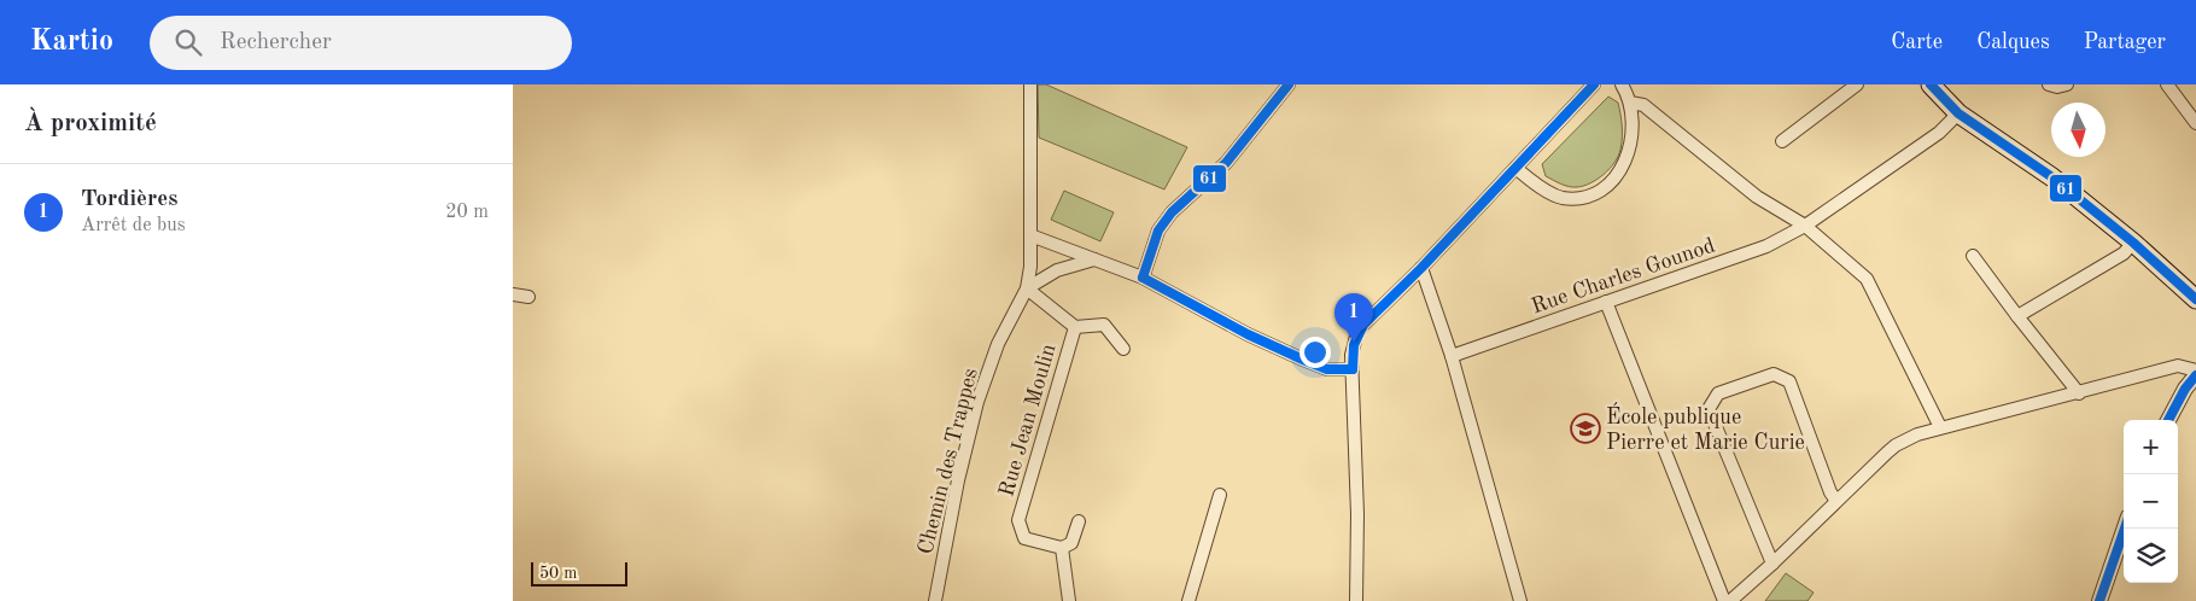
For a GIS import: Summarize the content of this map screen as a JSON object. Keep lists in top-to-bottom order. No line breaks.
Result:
{"streets":{"street":["Rue Charles Gounod","Rue Jean Moulin","Chemin des Trappes"]},"places":{"school or university":["École publique Pierre et Marie Curie"]},"lines":["transit line 61"],"scale_bar":"50 m","north":"bottom","page":{"header":"Kartio","search":"Rechercher","nav":["Carte","Calques","Partager"],"heading":"À proximité","list":[{"mark":"1","name":"Tordières","note":"Arrêt de bus","value":"20 m"}],"pins":"1","map_buttons":["+","−"],"scale":"50 m"}}
